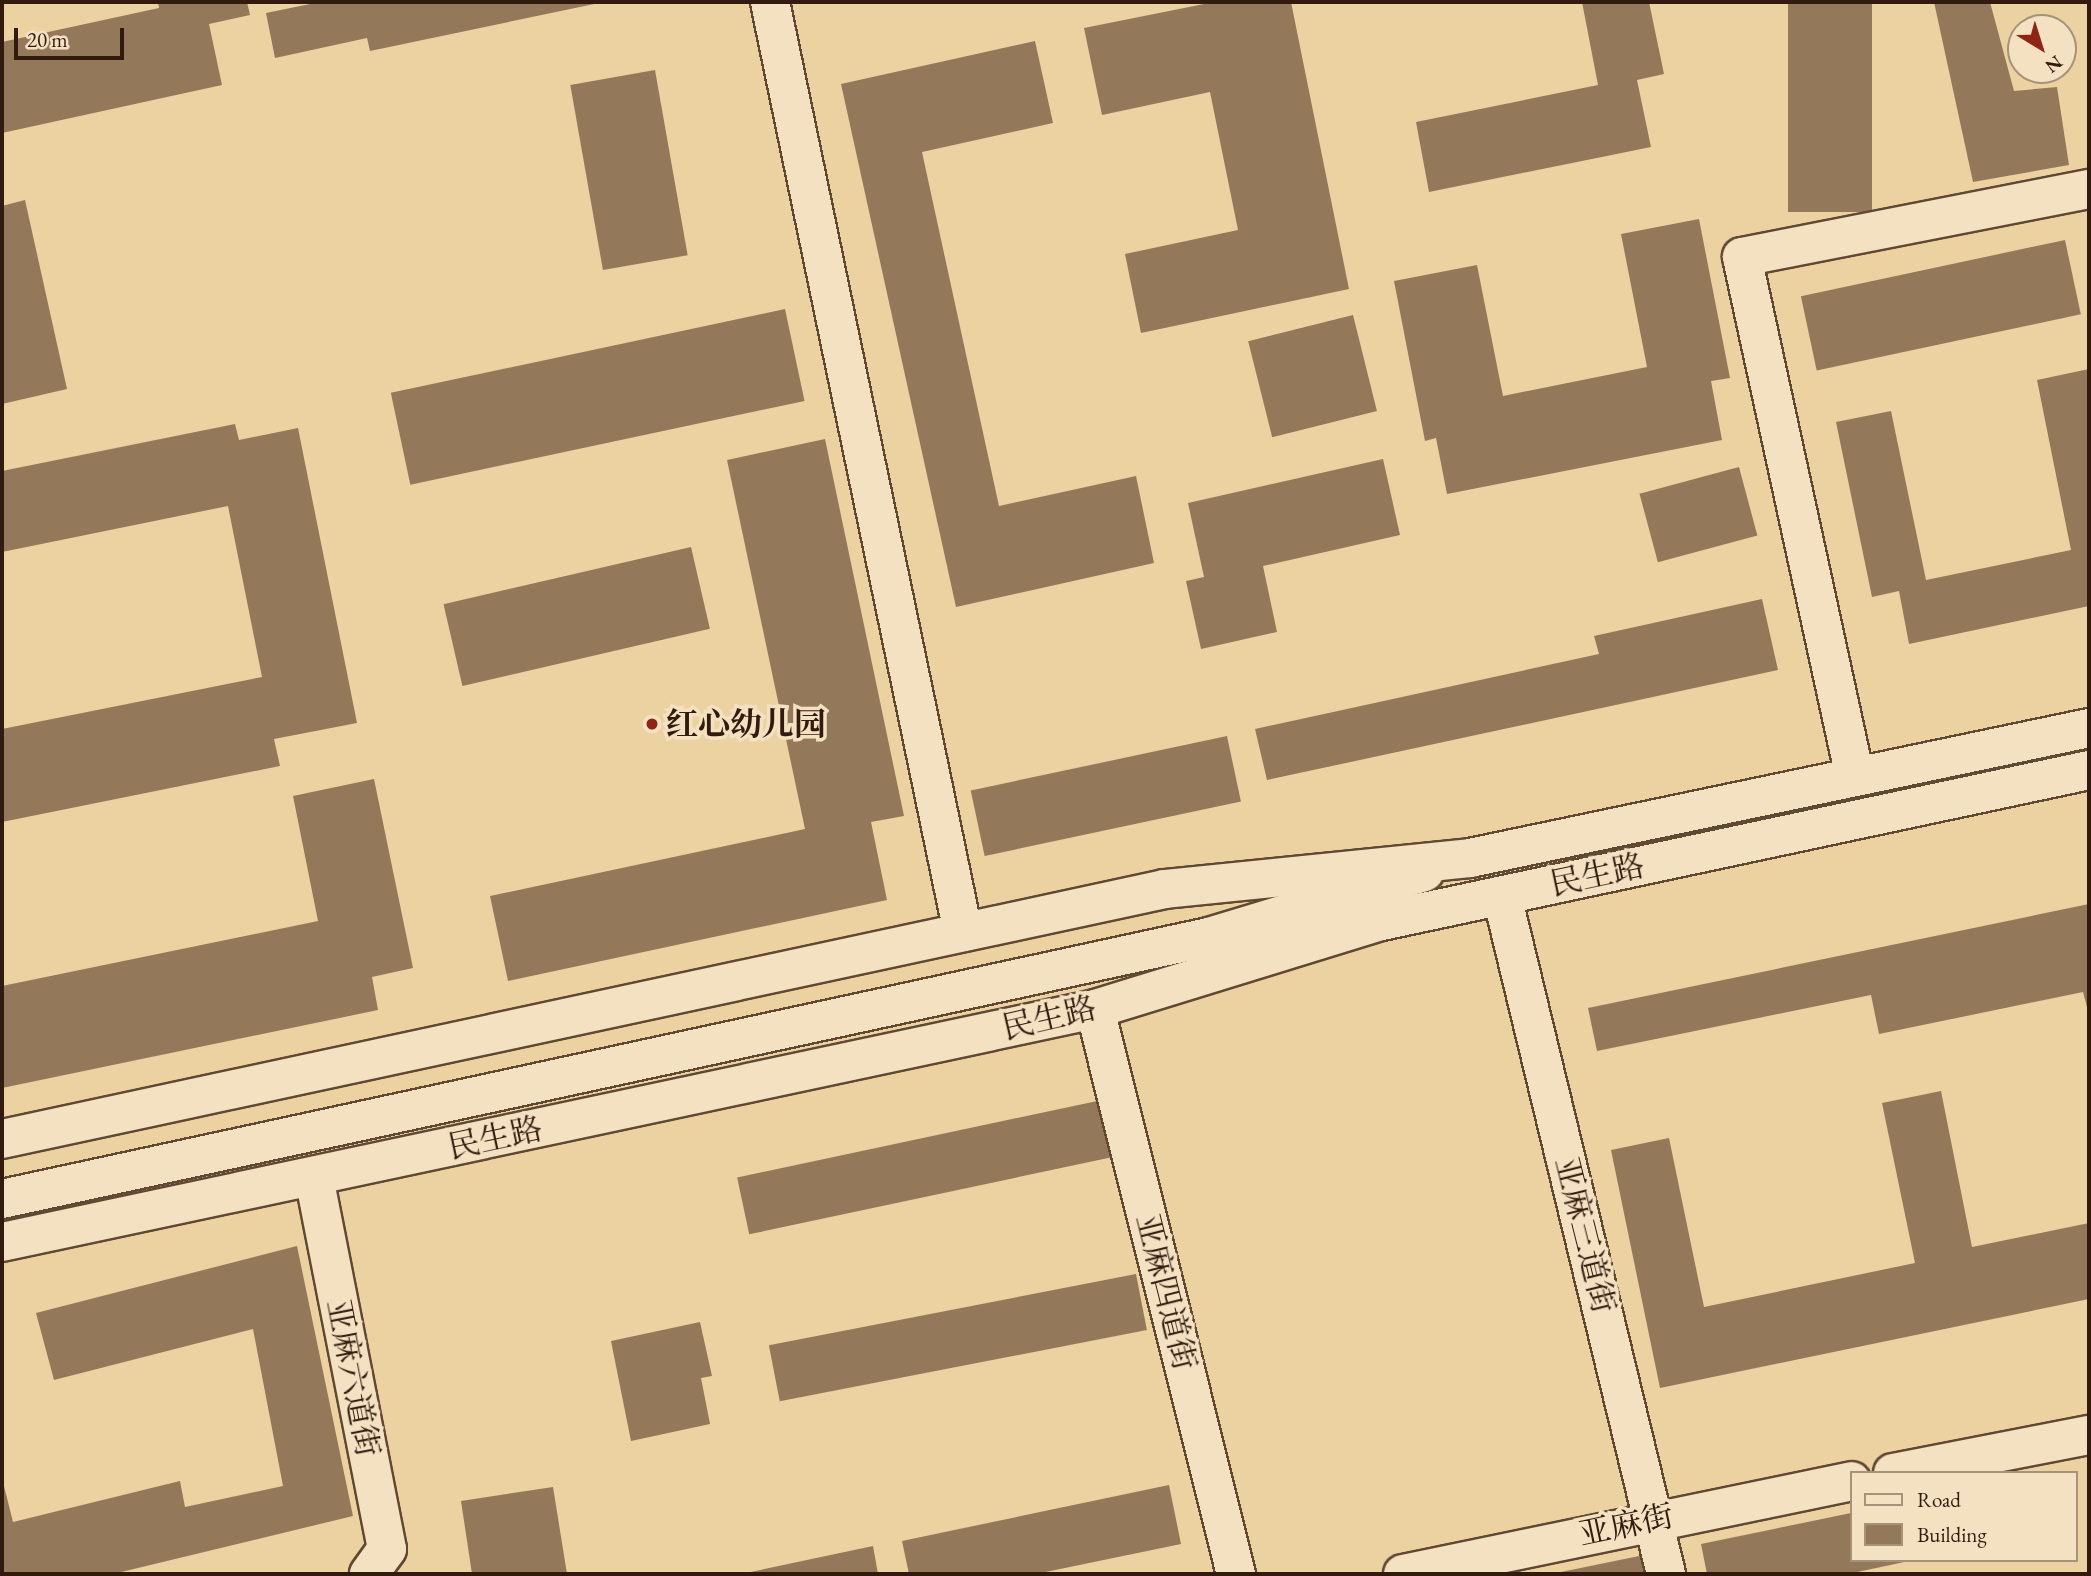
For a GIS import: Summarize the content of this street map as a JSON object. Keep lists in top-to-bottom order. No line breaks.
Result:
{"streets":{"street":["民生路","亚麻三道街","亚麻四道街","亚麻六道街","亚麻街"]},"crossings":[["民生路","亚麻三道街"],["民生路","亚麻四道街"],["民生路","亚麻六道街"],["亚麻三道街","亚麻街"]],"places":["红心幼儿园"],"legend":["Road","Building"],"scale_bar":"20 m","north":"bottom right"}
